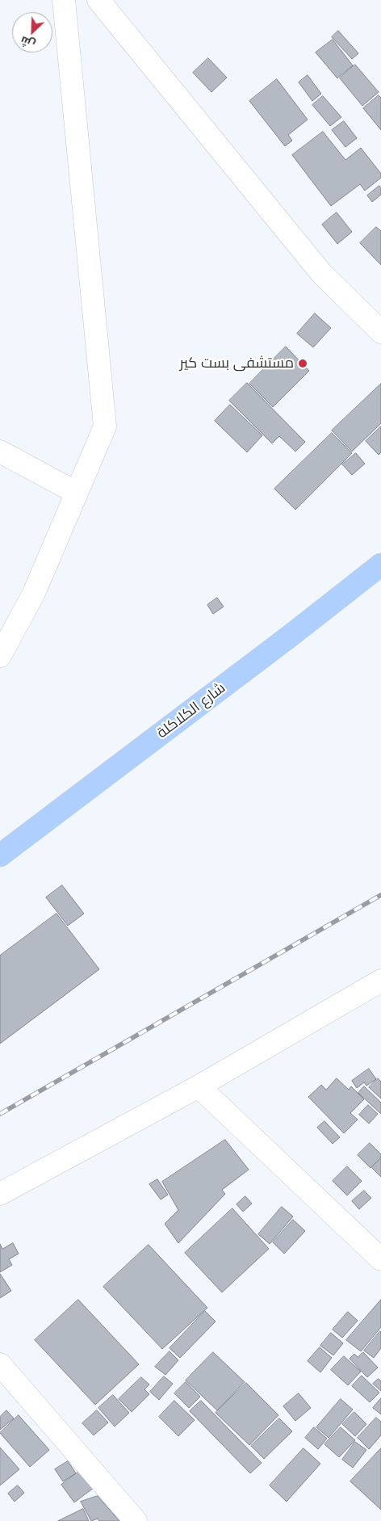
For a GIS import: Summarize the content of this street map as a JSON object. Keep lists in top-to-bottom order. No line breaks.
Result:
{"streets":{"main road":["شارع الكلاكلة"]},"places":["مستشفى بست كير"],"north":"bottom left"}
